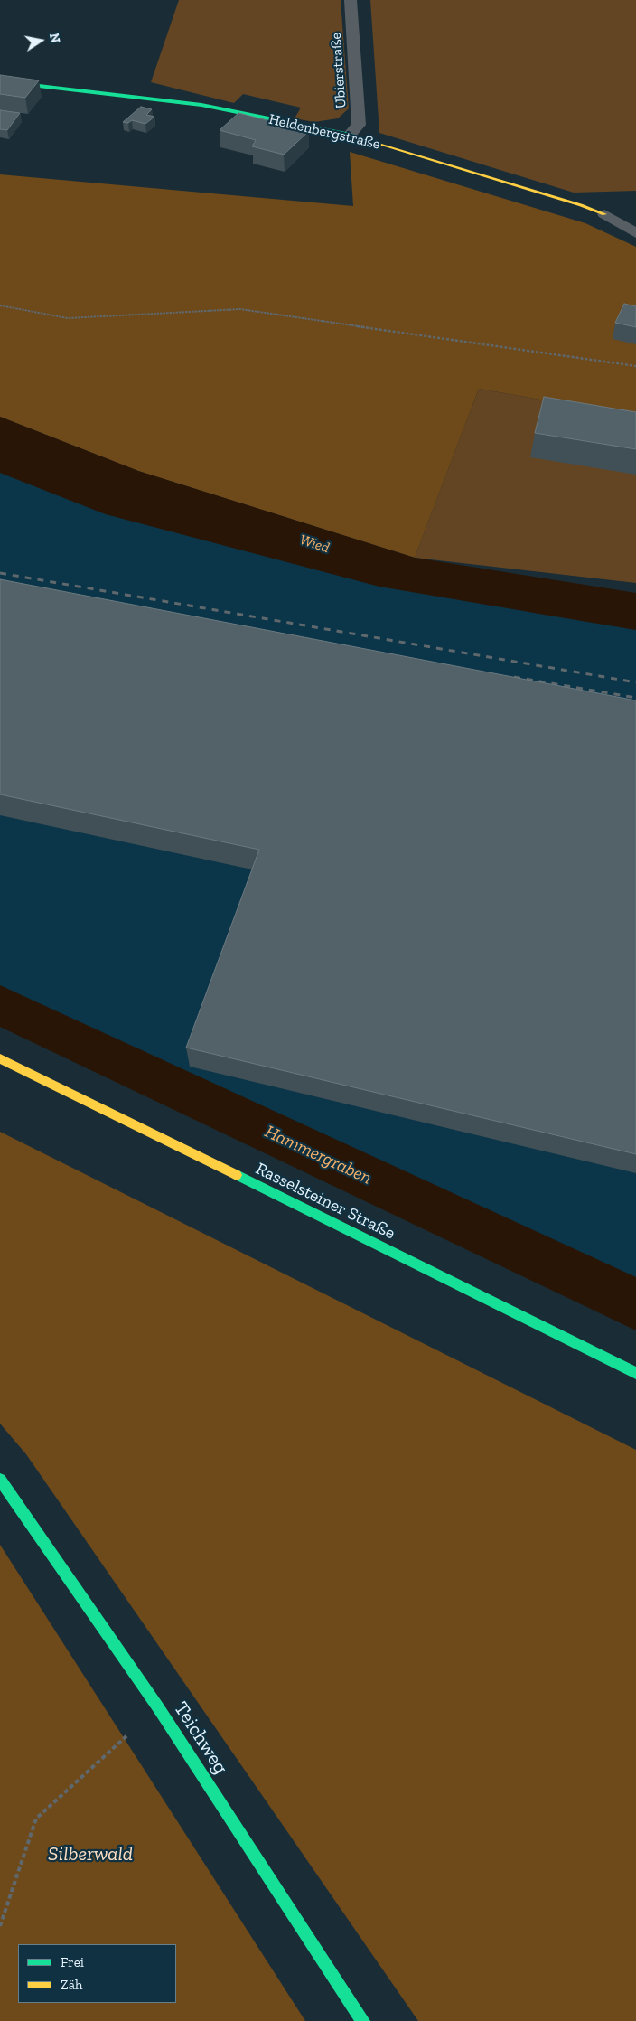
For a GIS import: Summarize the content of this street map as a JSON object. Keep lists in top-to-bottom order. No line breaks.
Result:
{"streets":{"street":["Ubierstraße","Heldenbergstraße","Rasselsteiner Straße","Teichweg"]},"crossings":[["Ubierstraße","Heldenbergstraße"]],"water":["Wied","Hammergraben"],"parks":["Silberwald"],"legend":["Frei","Zäh"],"north":"right"}
